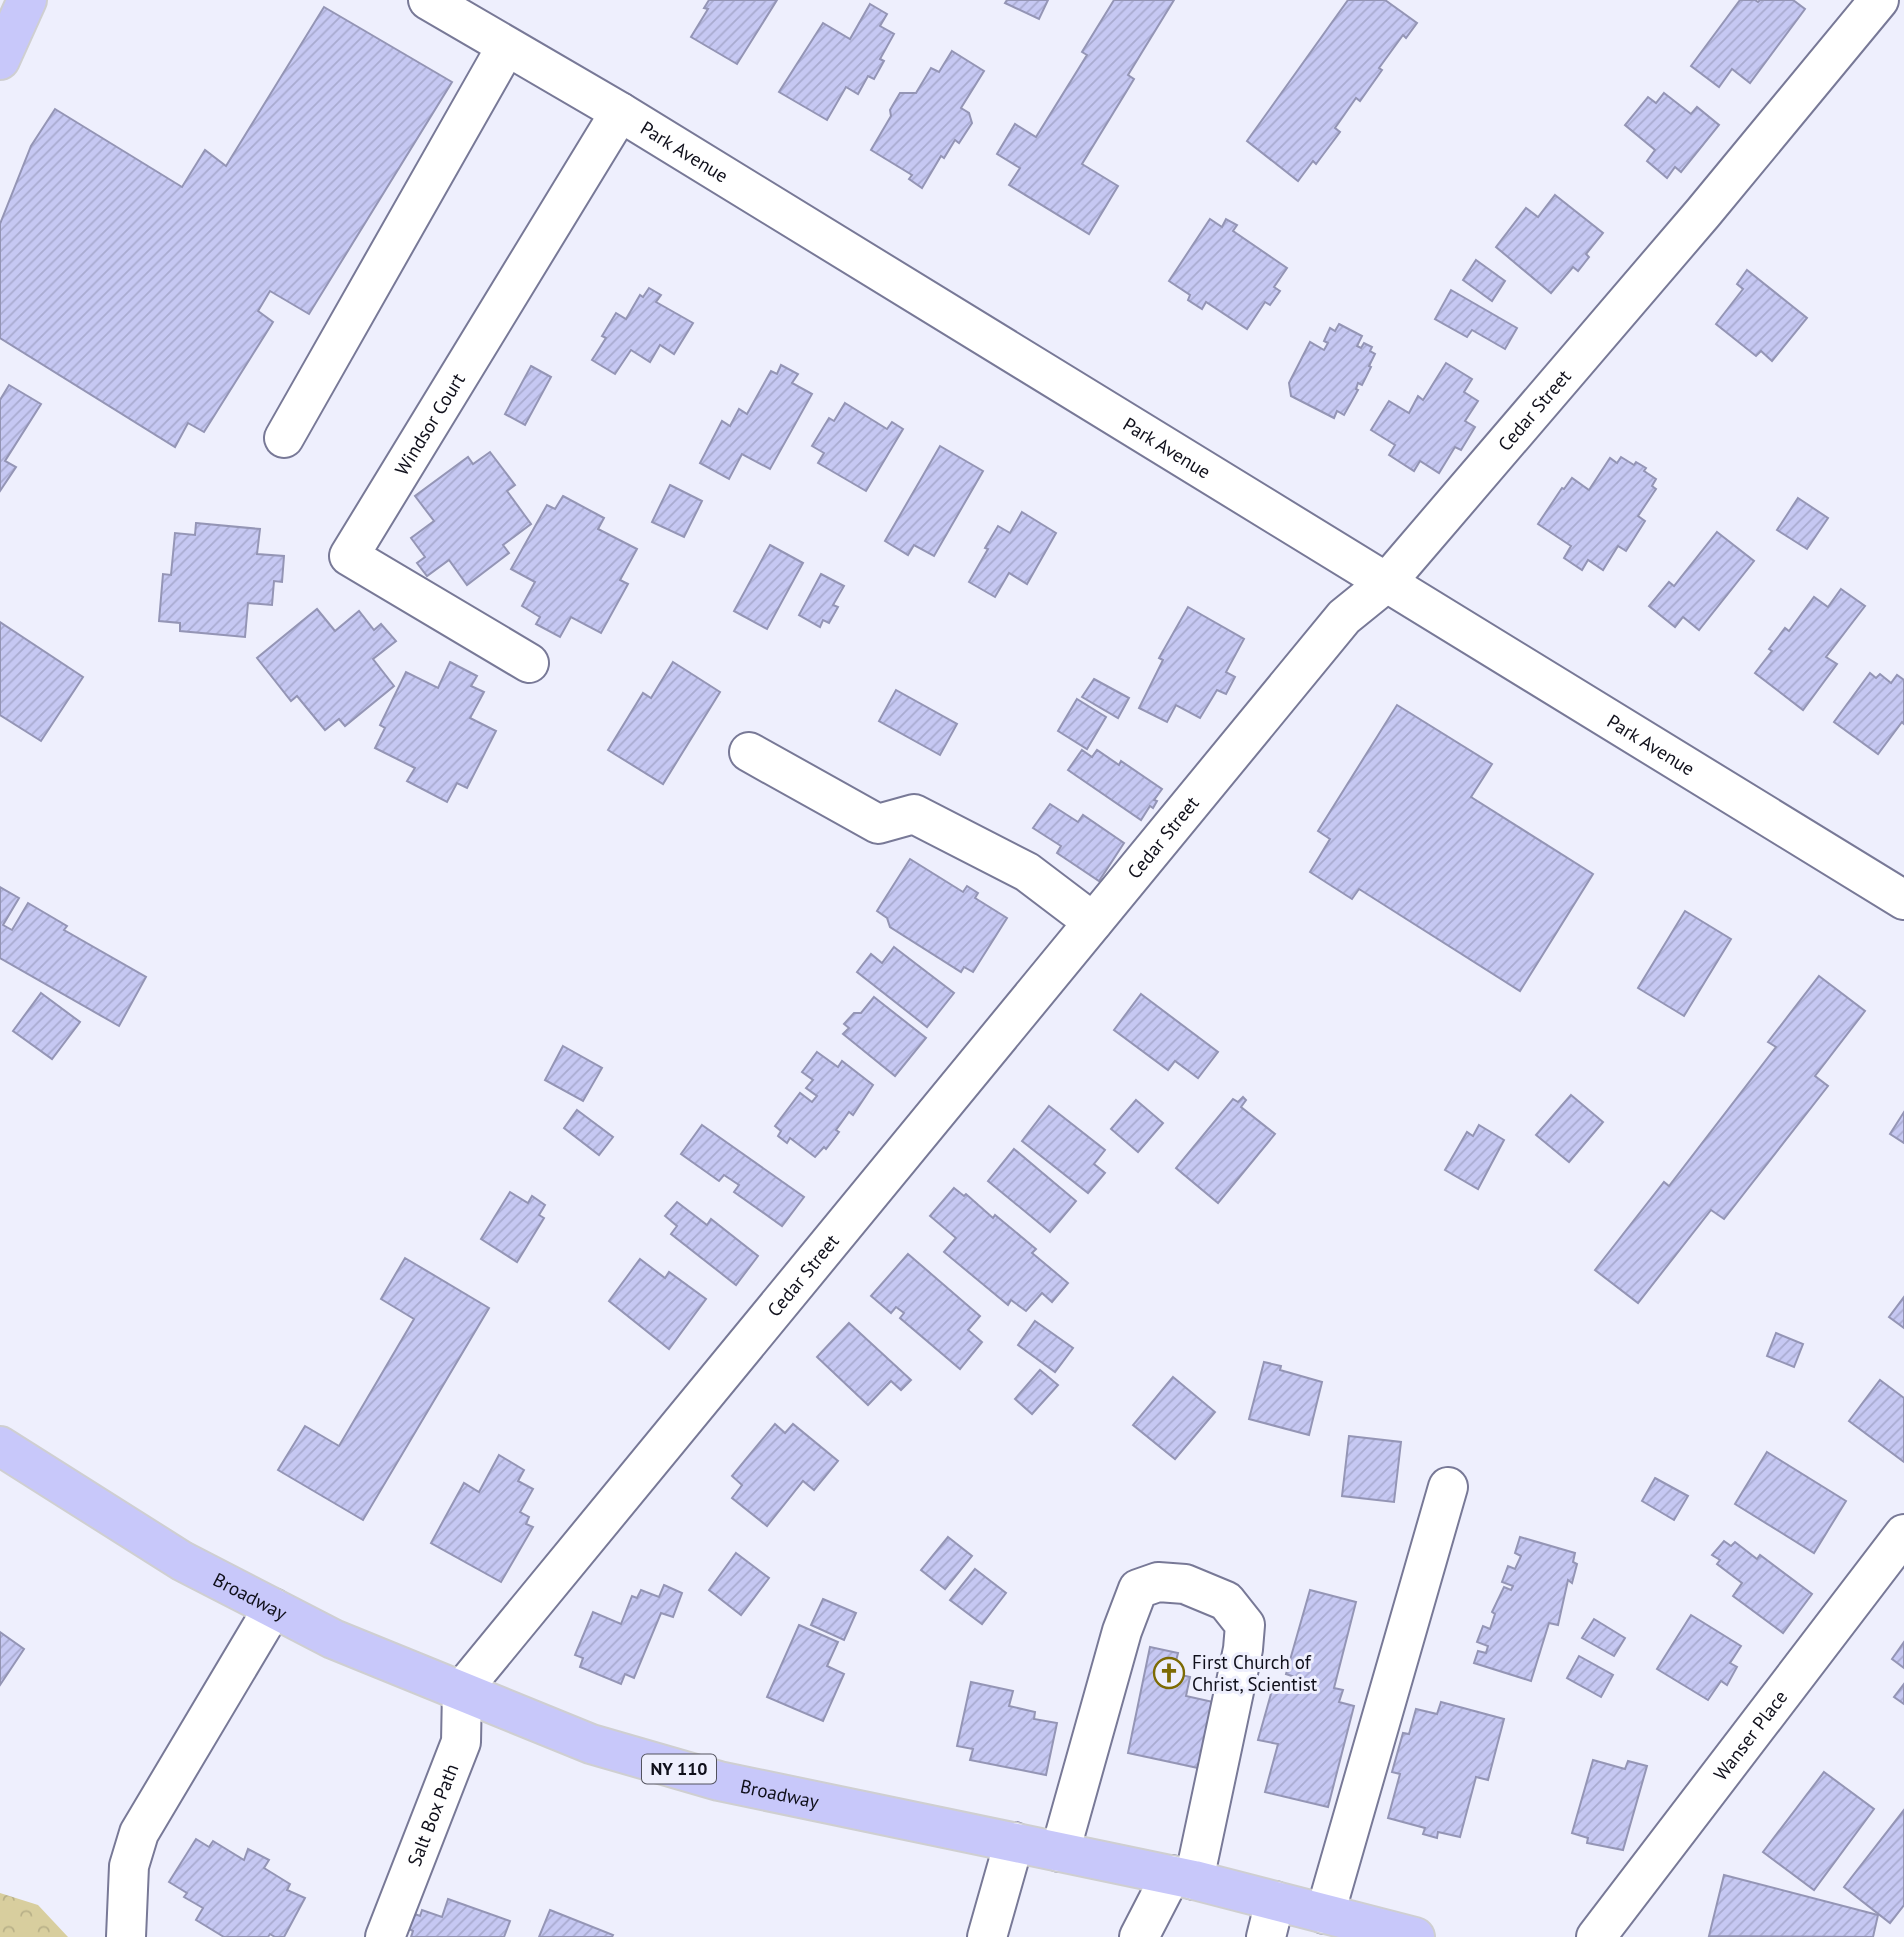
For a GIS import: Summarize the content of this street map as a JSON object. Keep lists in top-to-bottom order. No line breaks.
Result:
{"streets":{"main road":["Broadway","NY 110"],"street":["Park Avenue","Cedar Street","Windsor Court","Wanser Place","Salt Box Path"]},"crossings":[["Park Avenue","Cedar Street"],["Park Avenue","Windsor Court"],["Cedar Street","Broadway"],["Cedar Street","Salt Box Path"],["Broadway","Salt Box Path"]],"places":{"church":["First Church of Christ, Scientist"]}}
